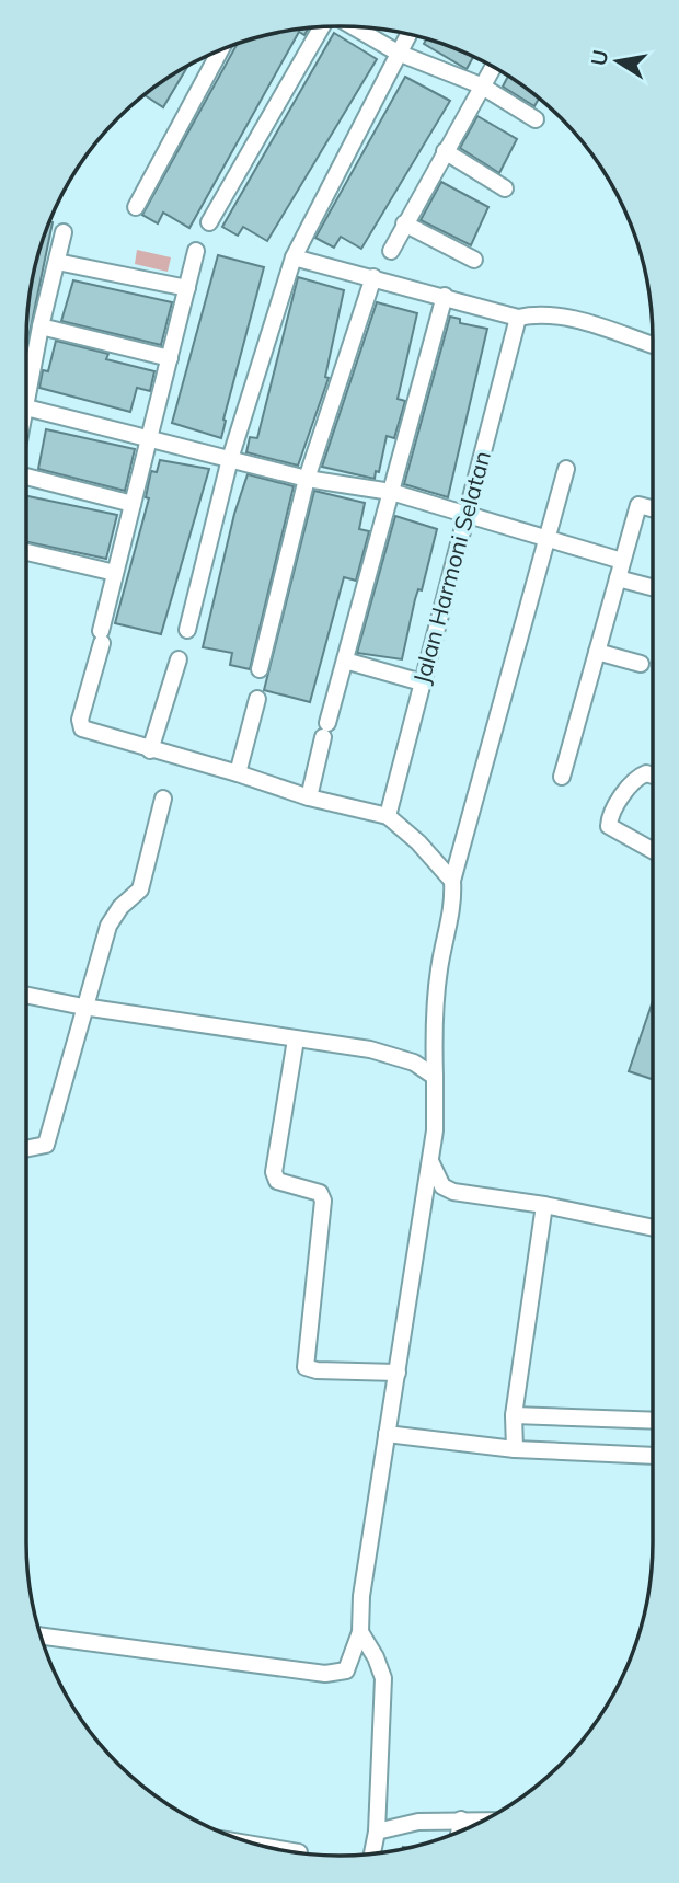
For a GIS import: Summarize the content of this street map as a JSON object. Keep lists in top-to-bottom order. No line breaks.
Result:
{"streets":{"street":["Jalan Harmoni Selatan"]},"north":"left"}
